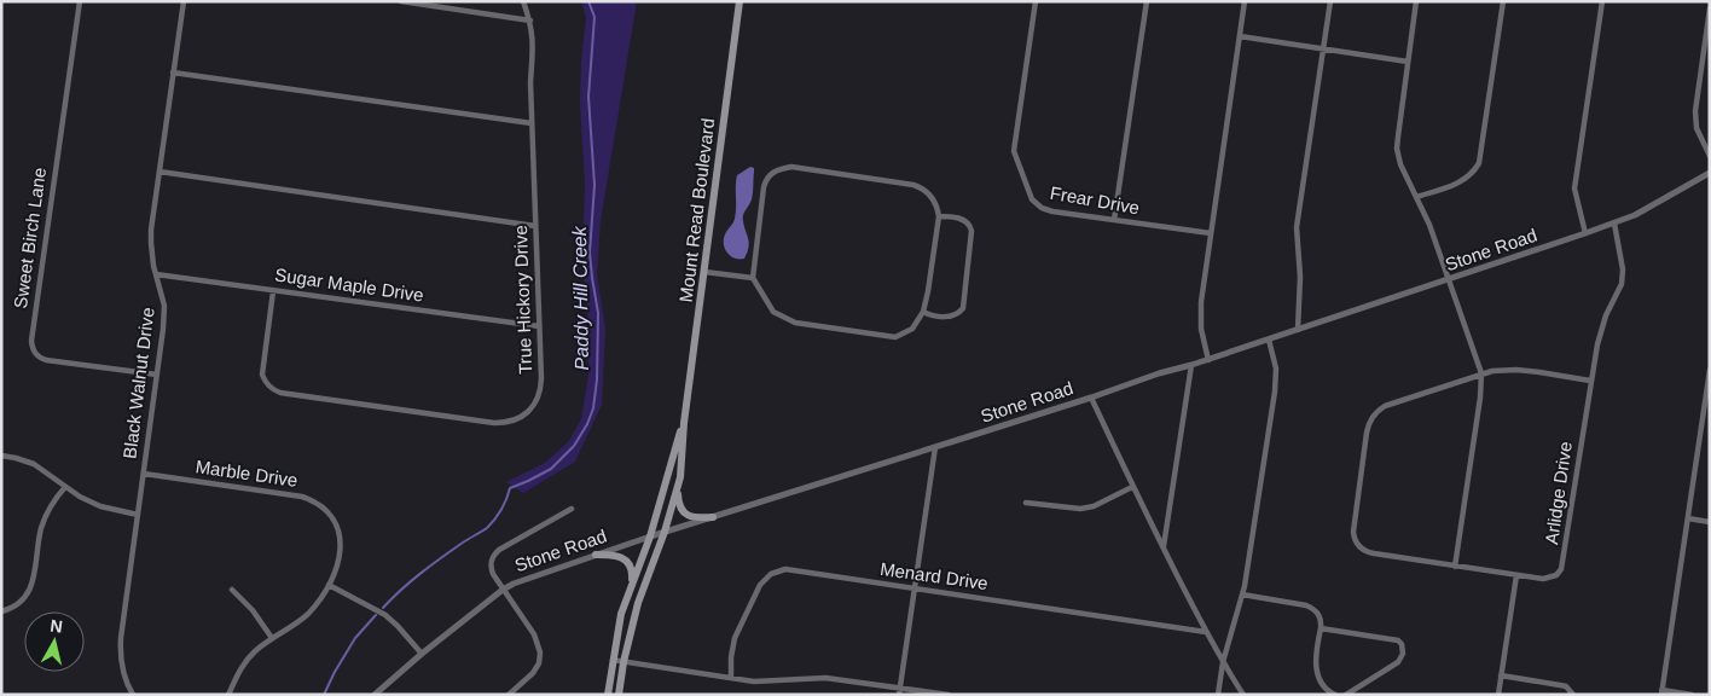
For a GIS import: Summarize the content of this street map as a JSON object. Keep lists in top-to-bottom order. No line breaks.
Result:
{"streets":{"main road":["Mount Read Boulevard"],"street":["Frear Drive","Sweet Birch Lane","Stone Road","Sugar Maple Drive","True Hickory Drive","Black Walnut Drive","Marble Drive","Arlidge Drive","Menard Drive"]},"crossings":[["Mount Read Boulevard","Stone Road"],["Sweet Birch Lane","Black Walnut Drive"],["Stone Road","Arlidge Drive"],["Sugar Maple Drive","True Hickory Drive"],["Sugar Maple Drive","Black Walnut Drive"],["Black Walnut Drive","Marble Drive"]],"water":["Paddy Hill Creek"],"north":"top"}
